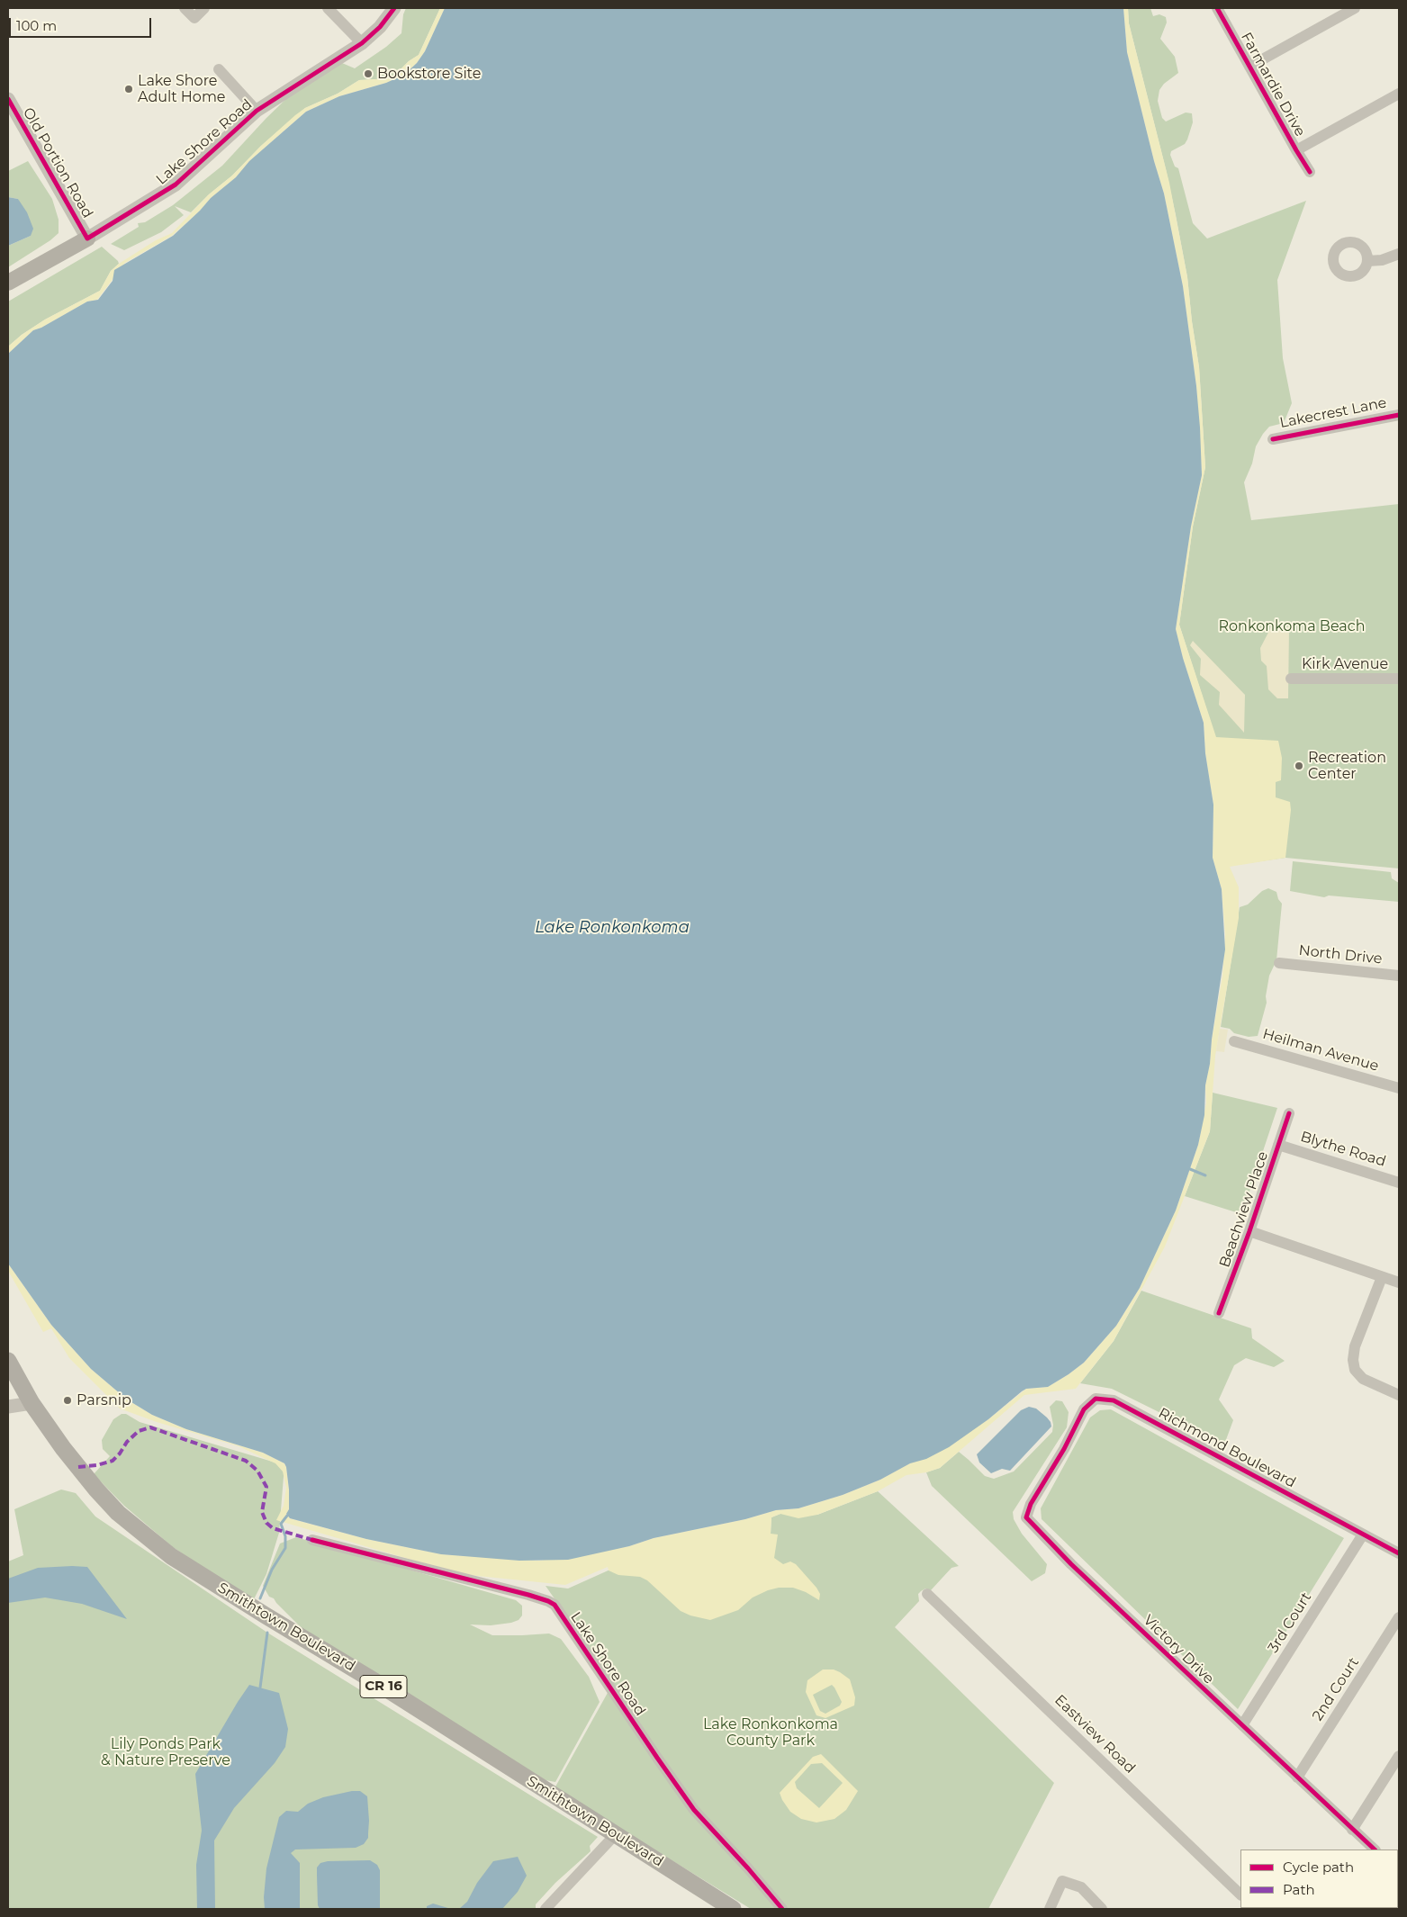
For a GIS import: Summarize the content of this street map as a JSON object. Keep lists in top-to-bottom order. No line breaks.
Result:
{"streets":{"main road":["Lake Shore Road","Smithtown Boulevard","CR 16"],"street":["Farmardie Drive","Old Portion Road","Lakecrest Lane","Kirk Avenue","North Drive","Heilman Avenue","Blythe Road","Beachview Place","Richmond Boulevard","3rd Court","Victory Drive","2nd Court","Eastview Road"]},"crossings":[["Lake Shore Road","Old Portion Road"],["Blythe Road","Beachview Place"],["Richmond Boulevard","3rd Court"],["Richmond Boulevard","Victory Drive"],["3rd Court","Victory Drive"],["Victory Drive","2nd Court"]],"water":["Lake Ronkonkoma"],"parks":["Ronkonkoma Beach","Lake Ronkonkoma County Park","Lily Ponds Park & Nature Preserve"],"places":["Bookstore Site","Lake Shore Adult Home","Recreation Center","Parsnip"],"legend":["Cycle path","Path"],"scale_bar":"100 m"}
